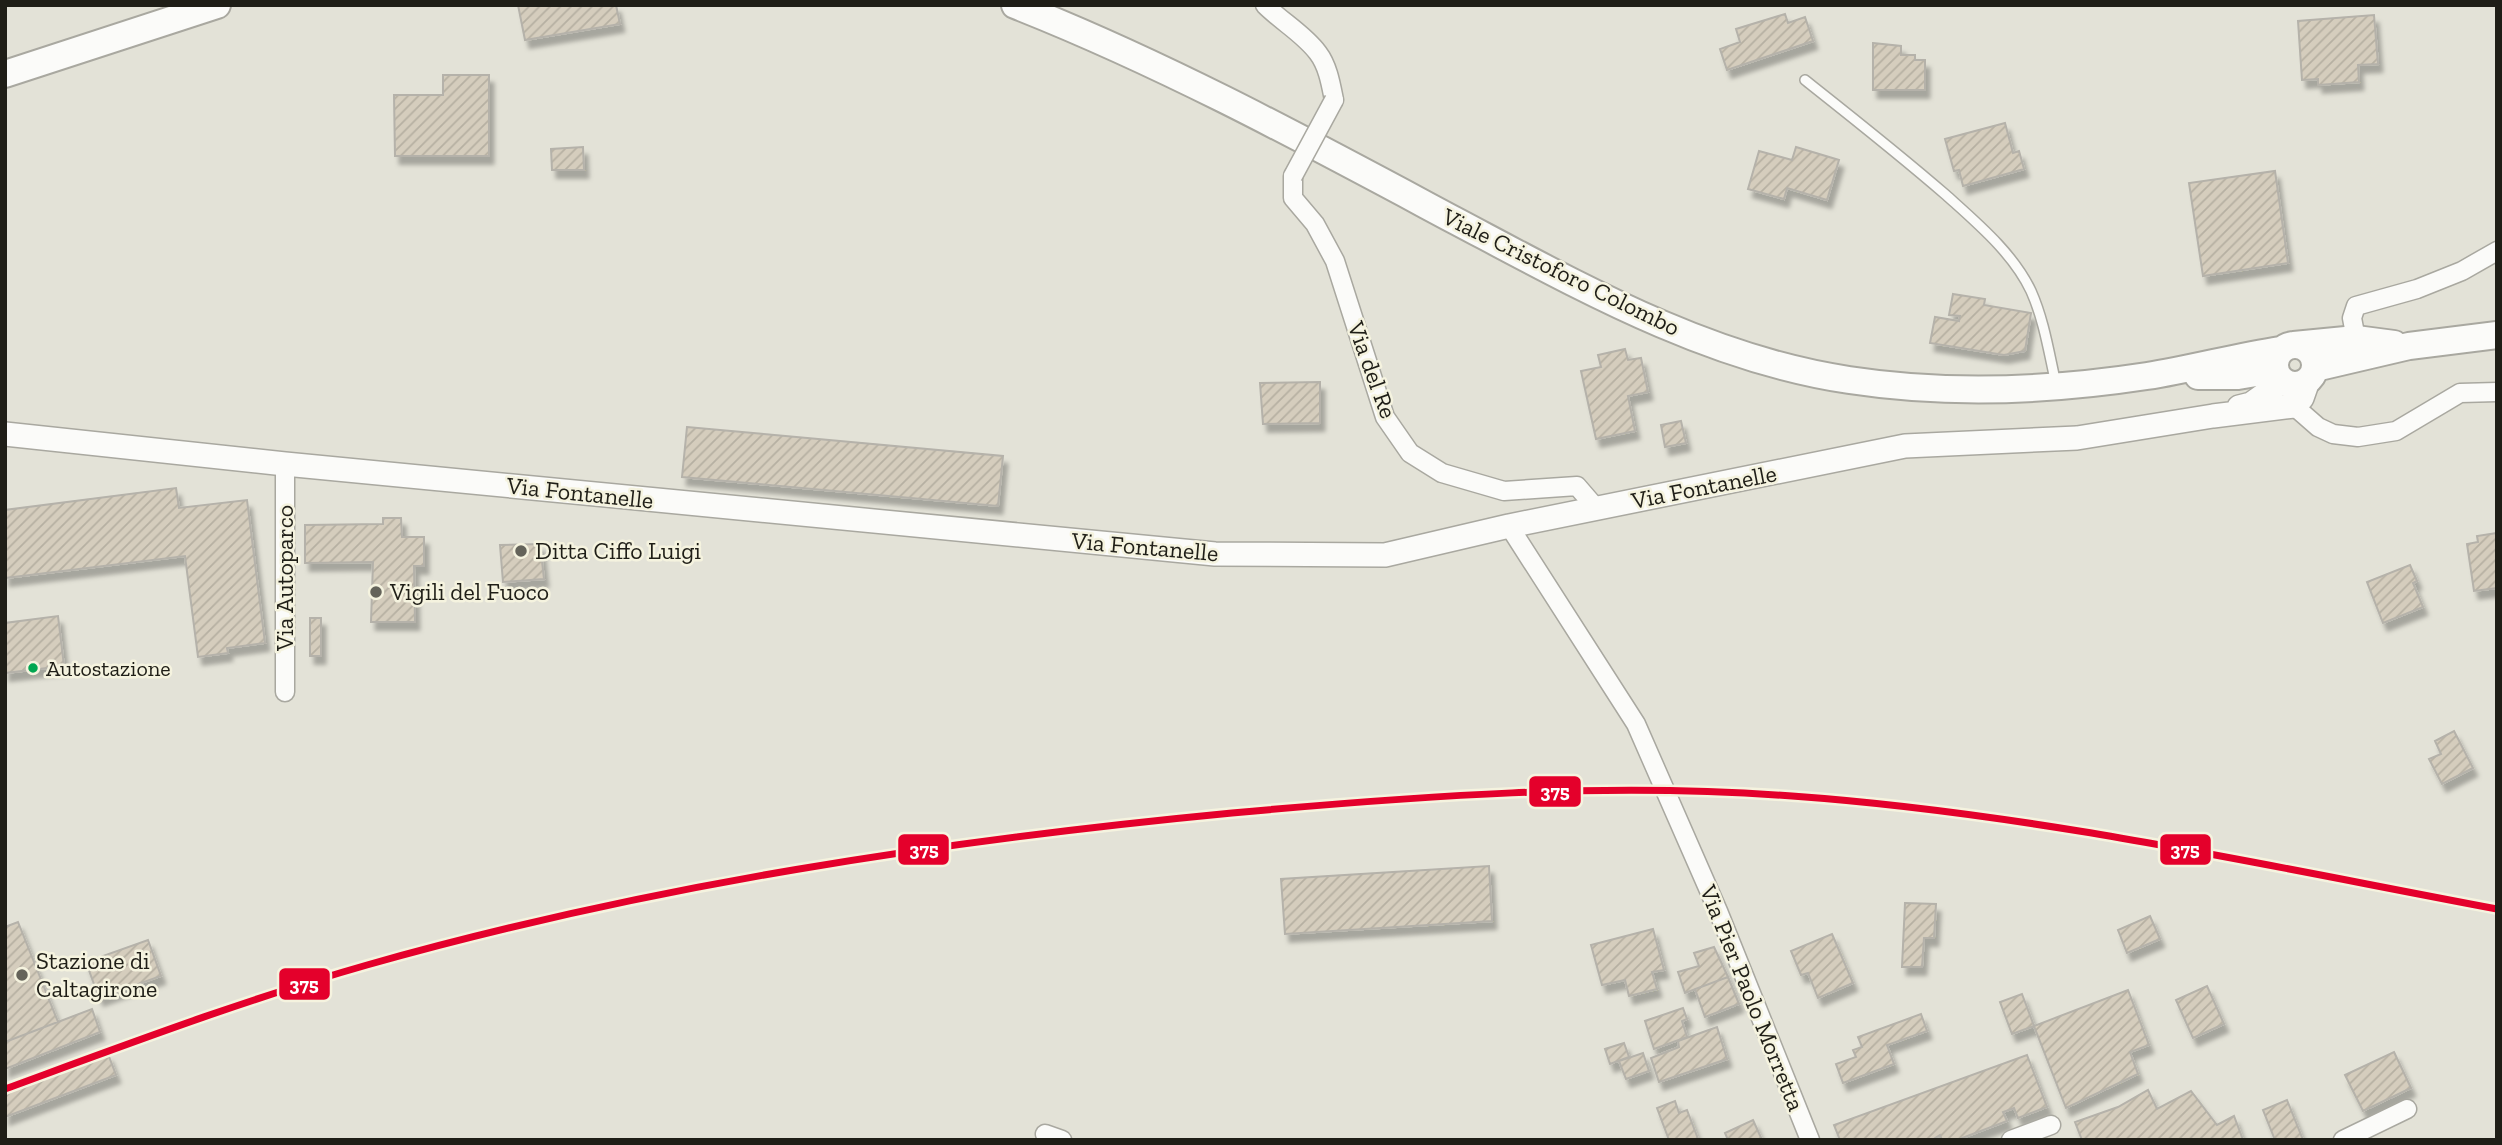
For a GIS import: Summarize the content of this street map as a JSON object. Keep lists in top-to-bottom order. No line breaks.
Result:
{"streets":{"main road":["Viale Cristoforo Colombo"],"street":["Via del Re","Via Fontanelle","Via Autoparco","Via Pier Paolo Morretta"]},"crossings":[["Via del Re","Via Fontanelle"],["Via Fontanelle","Via Autoparco"],["Via Fontanelle","Via Pier Paolo Morretta"]],"places":["Ditta Ciffo Luigi","Vigili del Fuoco","Autostazione","Stazione di Caltagirone"],"lines":["transit line 375"]}
